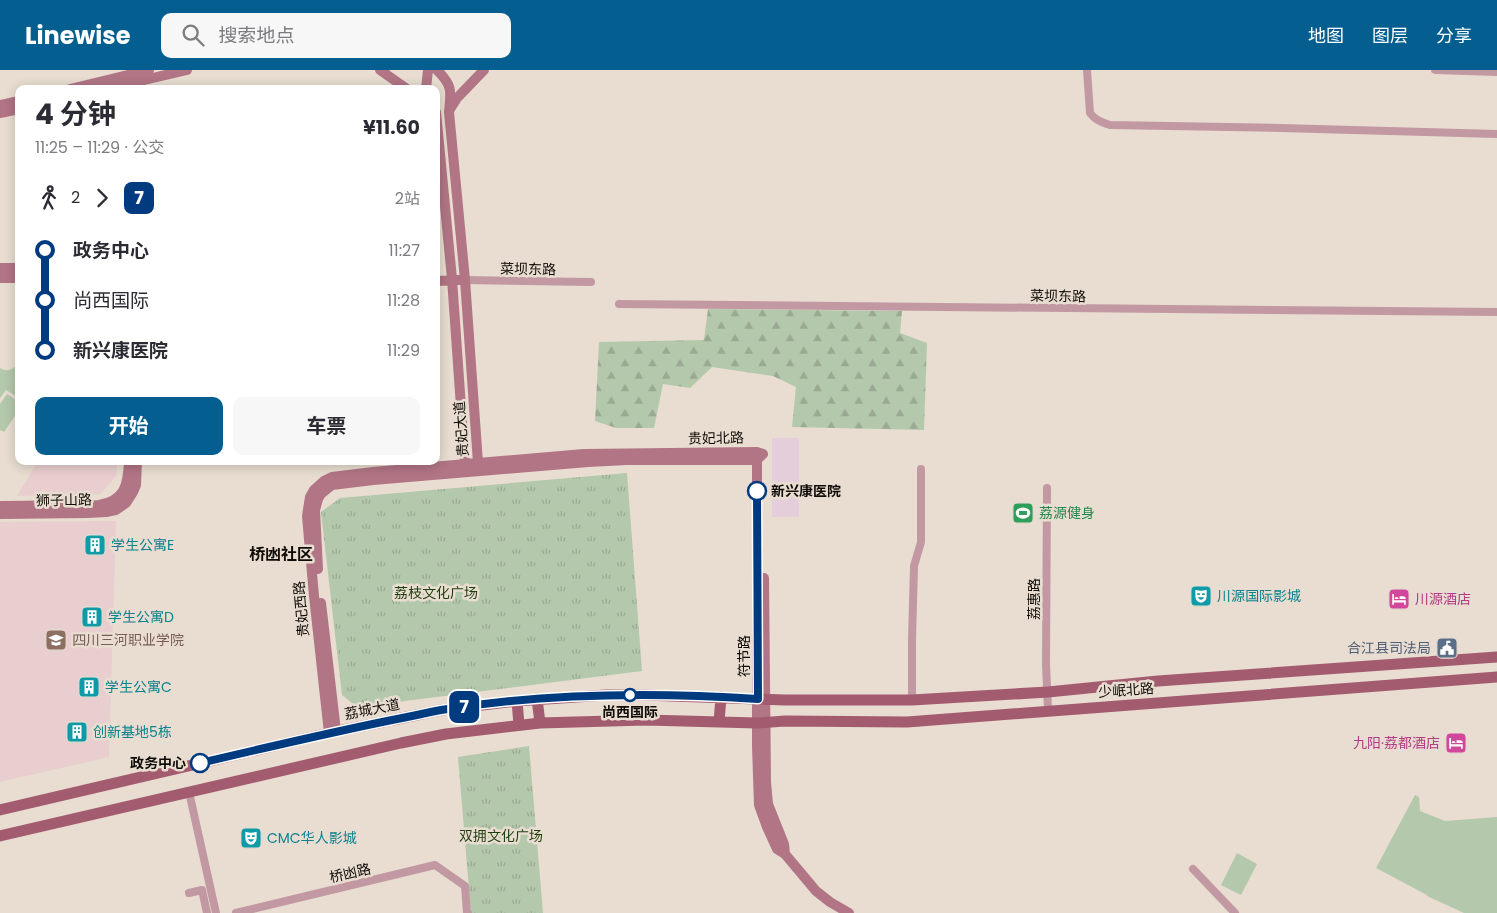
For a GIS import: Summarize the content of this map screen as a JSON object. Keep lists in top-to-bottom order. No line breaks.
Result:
{"streets":{"main road":["贵妃大道","贵妃北路","狮子山路","贵妃西路","符节路","少岷北路","荔城大道"],"street":["菜坝东路","荔惠路","桥凼路"]},"crossings":[["菜坝东路","贵妃大道"],["贵妃大道","贵妃北路"],["贵妃大道","贵妃西路"],["贵妃北路","贵妃西路"],["贵妃北路","符节路"],["荔惠路","少岷北路"],["贵妃西路","荔城大道"],["符节路","少岷北路"],["符节路","荔城大道"],["少岷北路","荔城大道"]],"districts":["桥凼社区"],"parks":["荔枝文化广场","双拥文化广场"],"places":{"other":["新兴康医院","尚西国际","政务中心"],"sports":["荔源健身"],"building":["学生公寓E","学生公寓D","学生公寓C","创新基地5栋"],"theatre":["川源国际影城","CMC华人影城"],"hotel":["川源酒店","九阳·荔都酒店"],"school or university":["四川三河职业学院"],"public building":["合江县司法局"]},"lines":["bus line 7"],"page":{"header":"Linewise","search":"搜索地点","nav":["地图","图层","分享"],"on_map":"7","heading":["4 分钟","11:25 – 11:29 · 公交","¥11.60"],"legs":["2","7","2站"],"list":[{"name":"政务中心","value":"11:27"},{"name":"尚西国际","value":"11:28"},{"name":"新兴康医院","value":"11:29"}],"buttons":["开始","车票"]}}
